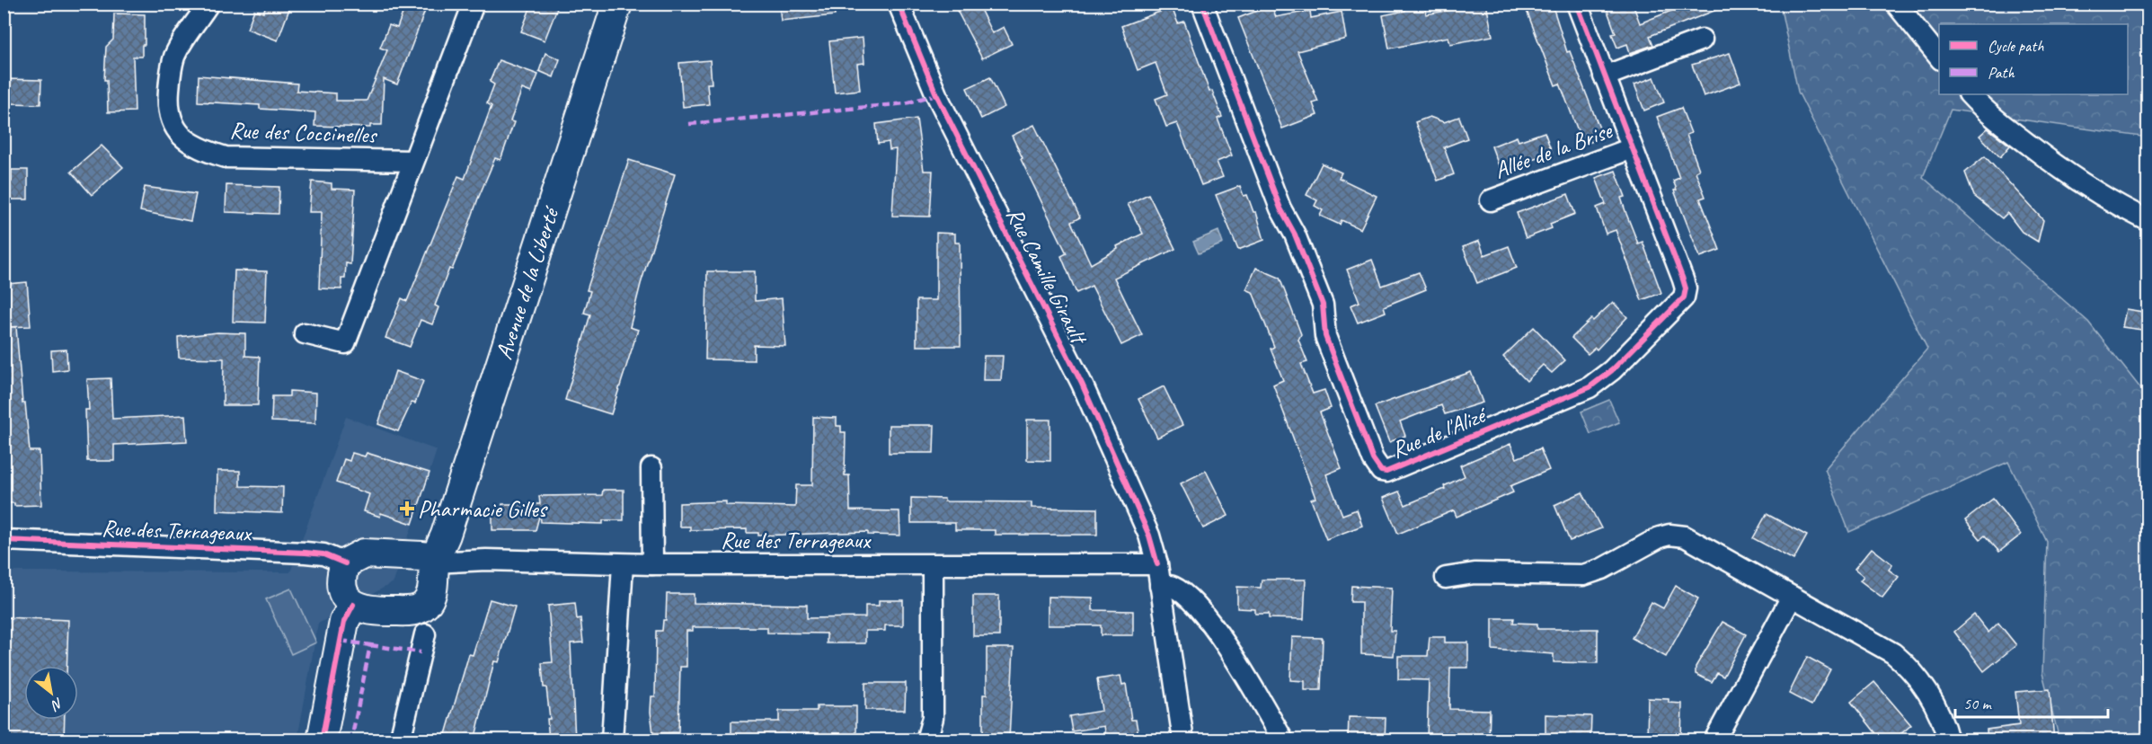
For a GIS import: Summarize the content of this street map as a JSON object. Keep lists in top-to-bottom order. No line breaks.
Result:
{"streets":{"street":["Rue des Coccinelles","Allée de la Brise","Rue Camille Girault","Avenue de la Liberté","Rue de l'Alizé","Rue des Terrageaux"]},"crossings":[["Allée de la Brise","Rue de l'Alizé"],["Rue Camille Girault","Rue des Terrageaux"],["Avenue de la Liberté","Rue des Terrageaux"]],"places":{"health":["Pharmacie Gilles"]},"legend":["Cycle path","Path"],"scale_bar":"50 m","north":"bottom right"}
